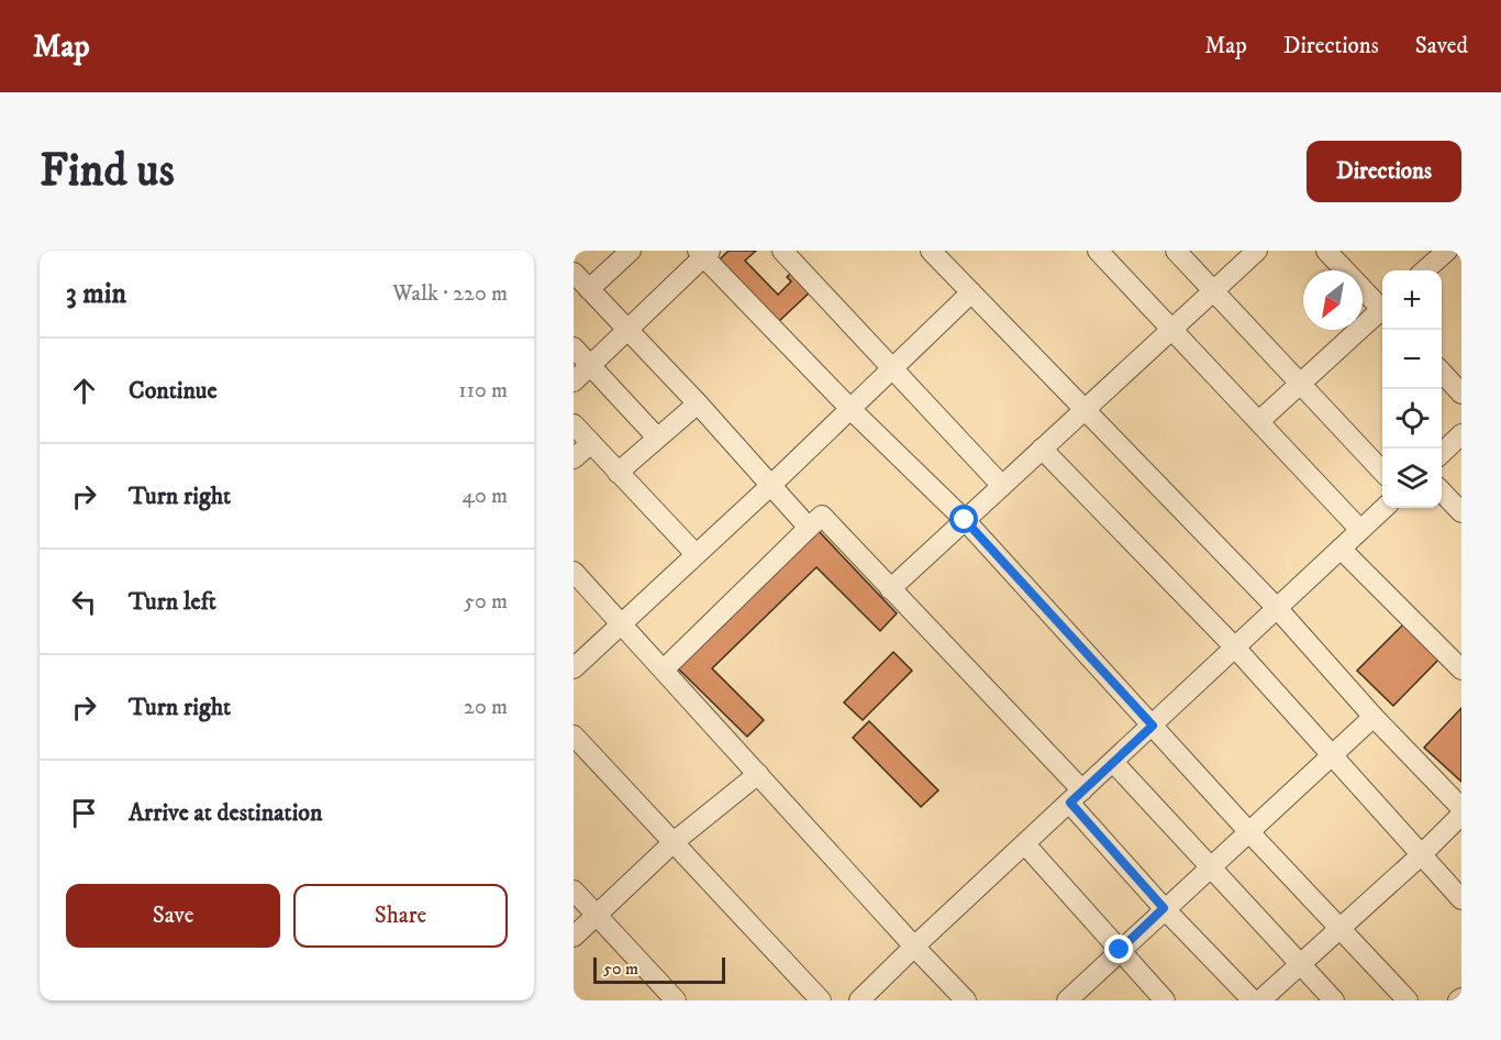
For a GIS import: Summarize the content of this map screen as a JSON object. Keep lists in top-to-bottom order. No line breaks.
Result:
{"scale_bar":"50 m","north":"bottom left","page":{"header":"Map","nav":["Map","Directions","Saved"],"buttons":["Directions",["Save","Share"]],"title":"Find us","heading":["3 min","Walk · 220 m"],"map_buttons":["+","−"],"list":[["Continue","110 m"],["Turn right","40 m"],["Turn left","50 m"],["Turn right","20 m"],"Arrive at destination"],"scale":"50 m"}}
